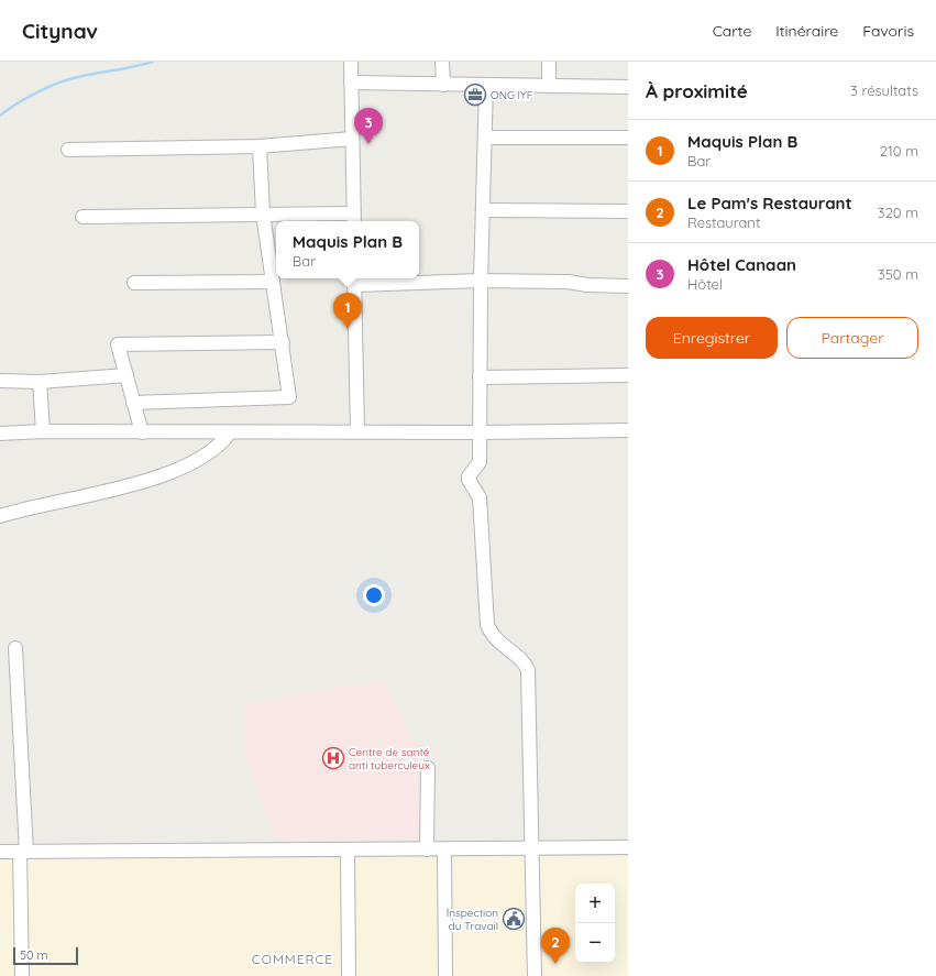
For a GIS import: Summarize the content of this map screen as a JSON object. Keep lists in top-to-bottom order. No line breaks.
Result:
{"districts":["COMMERCE"],"places":{"office":["ONG IYF"],"hospital":["Centre de santé anti tuberculeux"],"public building":["Inspection du Travail"]},"scale_bar":"50 m","page":{"header":"Citynav","nav":["Carte","Itinéraire","Favoris"],"heading":["À proximité","3 résultats"],"pins":["3","1","2"],"list":[{"mark":"1","name":"Maquis Plan B","note":"Bar","value":"210 m"},{"mark":"2","name":"Le Pam's Restaurant","note":"Restaurant","value":"320 m"},{"mark":"3","name":"Hôtel Canaan","note":"Hôtel","value":"350 m"}],"popup":["Maquis Plan B","Bar"],"buttons":["Enregistrer","Partager"],"map_buttons":["+","−"],"scale":"50 m"}}
